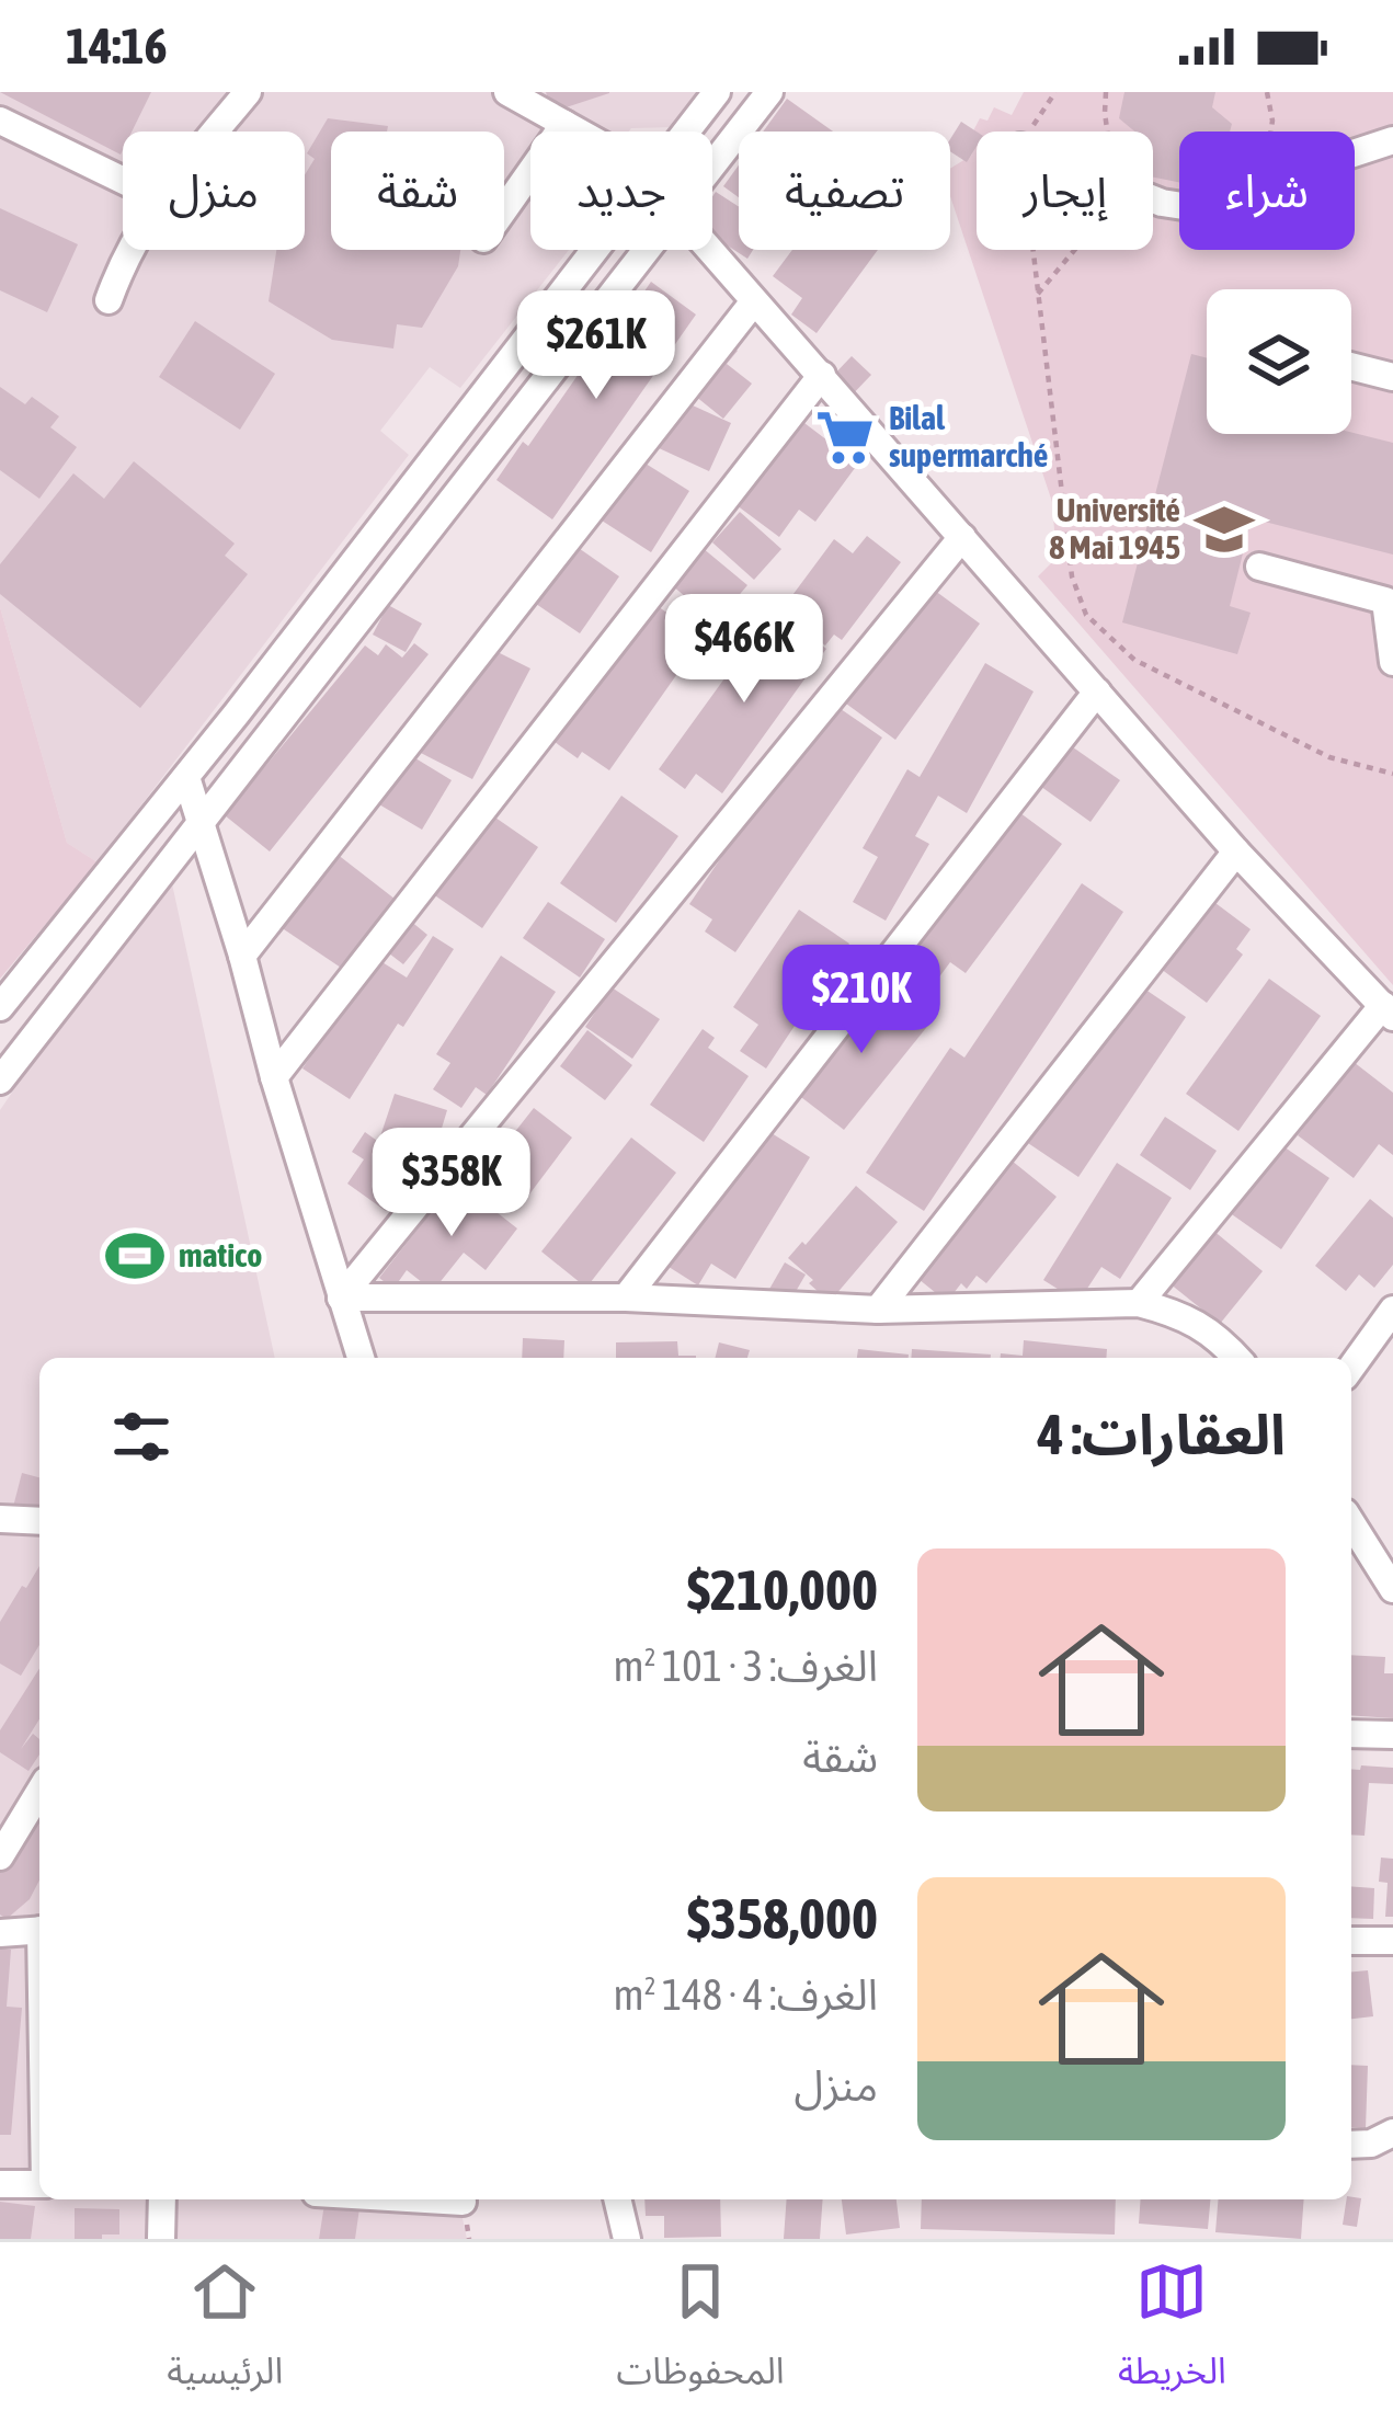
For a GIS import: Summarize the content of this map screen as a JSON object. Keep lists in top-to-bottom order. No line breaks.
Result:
{"places":{"supermarket":["Bilal supermarché"],"school or university":["Université 8 Mai 1945"],"sports":["matico"]},"page":{"status":"14:16","chip":["شراء","إيجار","تصفية","جديد","شقة","منزل"],"price":["$261K","$466K","$210K","$358K"],"heading":"العقارات: 4","list":[{"name":"$210,000","note":"الغرف: 3 · 101 m² · شقة"},{"name":"$358,000","note":"الغرف: 4 · 148 m² · منزل"}],"tabs":["الخريطة","المحفوظات","الرئيسية"]}}
